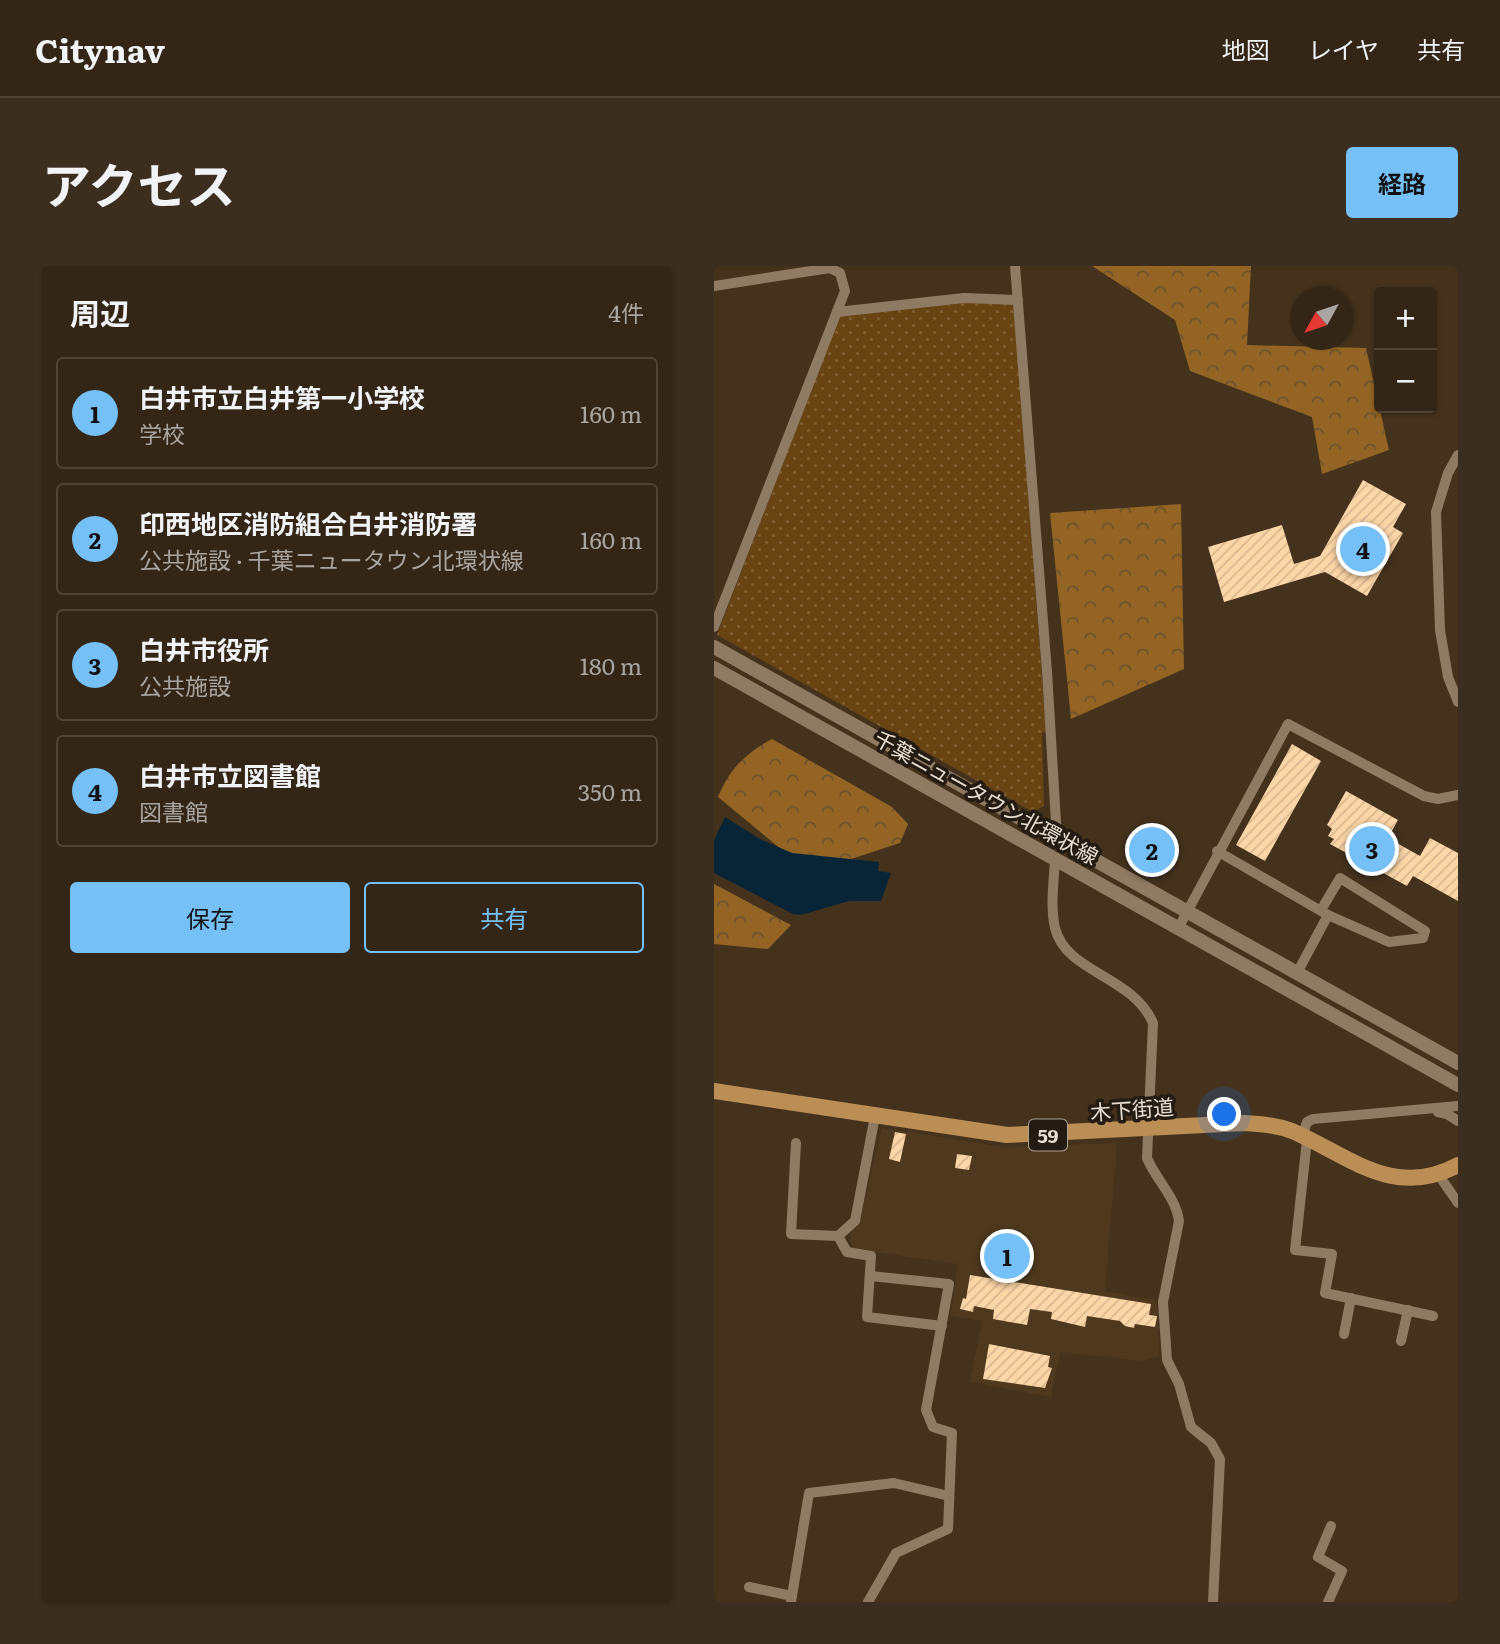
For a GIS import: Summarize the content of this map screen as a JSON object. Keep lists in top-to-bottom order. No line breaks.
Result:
{"streets":{"main road":["千葉ニュータウン北環状線","木下街道","59"]},"north":"bottom left","page":{"header":"Citynav","nav":["地図","レイヤ","共有"],"title":"アクセス","buttons":["経路",["保存","共有"]],"heading":["周辺","4件"],"map_buttons":["+","−"],"list":[{"mark":"1","name":"白井市立白井第一小学校","note":"学校","value":"160 m"},{"mark":"2","name":"印西地区消防組合白井消防署","note":"公共施設 · 千葉ニュータウン北環状線","value":"160 m"},{"mark":"3","name":"白井市役所","note":"公共施設","value":"180 m"},{"mark":"4","name":"白井市立図書館","note":"図書館","value":"350 m"}],"pins":["4","3","2","1"]}}
